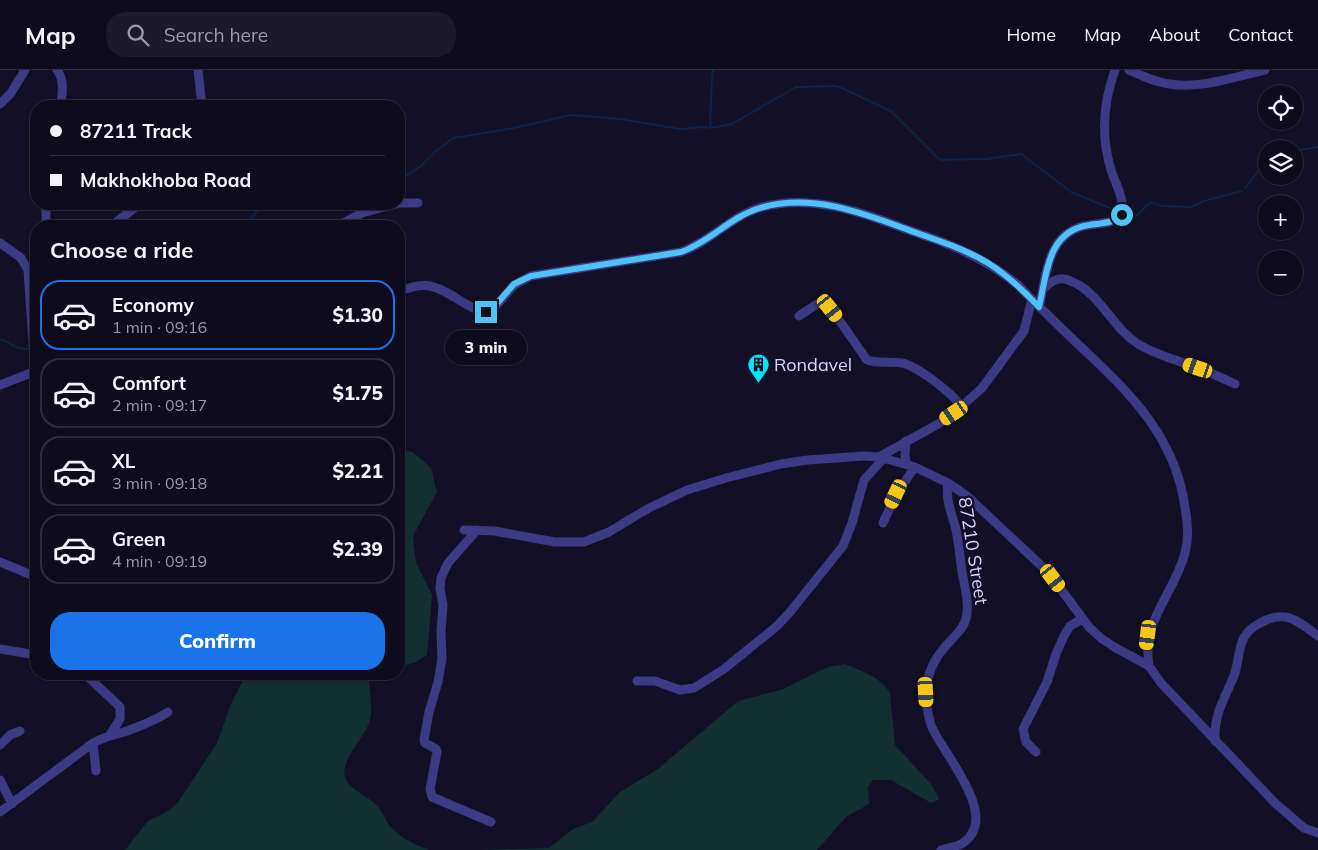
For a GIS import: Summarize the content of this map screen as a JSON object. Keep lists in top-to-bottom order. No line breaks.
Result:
{"streets":{"street":["87210 Street"]},"places":{"building":["Rondavel"]},"page":{"header":"Map","search":"Search here","nav":["Home","Map","About","Contact"],"map_buttons":["+","−"],"banner":["87211 Track","Makhokhoba Road"],"heading":"Choose a ride","list":[{"name":"Economy","note":"1 min · 09:16","value":"$1.30"},{"name":"Comfort","note":"2 min · 09:17","value":"$1.75"},{"name":"XL","note":"3 min · 09:18","value":"$2.21"},{"name":"Green","note":"4 min · 09:19","value":"$2.39"}],"bubble":"3 min","buttons":"Confirm"}}
